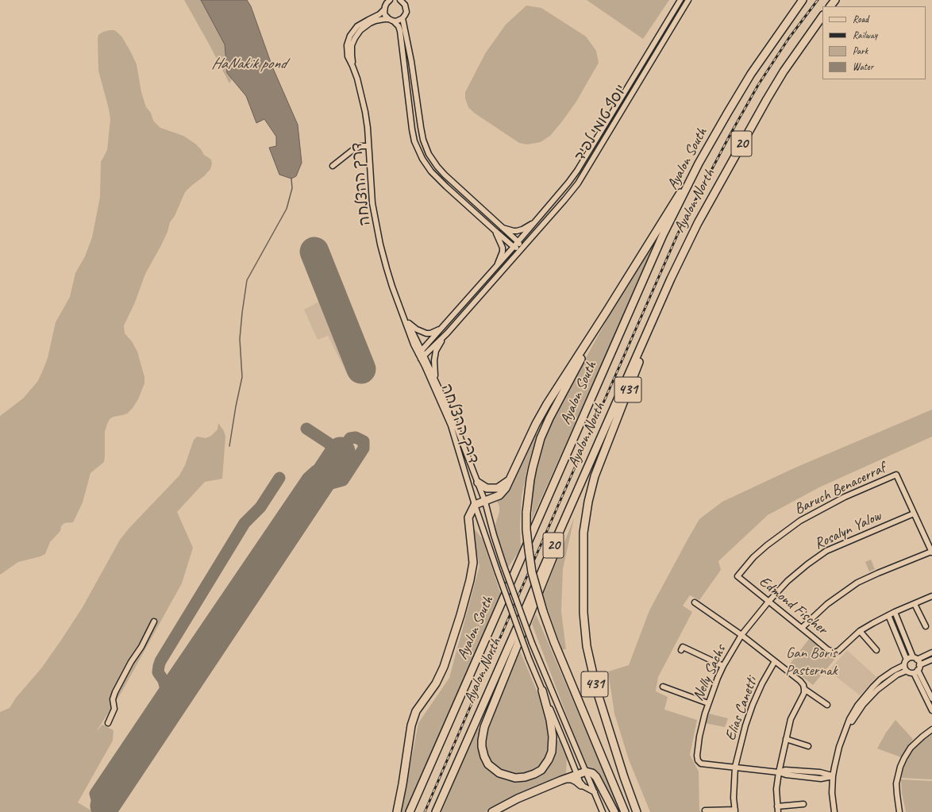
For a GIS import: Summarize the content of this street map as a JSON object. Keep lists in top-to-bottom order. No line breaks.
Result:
{"streets":{"highway":["20","Ayalon South","Ayalon North","431"],"street":["יוסף טומי לפיד","דרך ההצלחה","Baruch Benacerraf","Rosalyn Yalow","Edmond Fischer","Nelly Sachs","Elias Canetti"]},"crossings":[["יוסף טומי לפיד","דרך ההצלחה"],["Ayalon North","431"],["Baruch Benacerraf","Rosalyn Yalow"],["Baruch Benacerraf","Edmond Fischer"],["Rosalyn Yalow","Edmond Fischer"],["Rosalyn Yalow","Nelly Sachs"],["Edmond Fischer","Nelly Sachs"],["Nelly Sachs","Elias Canetti"]],"water":["HaNakik pond"],"parks":["Gan Boris Pasternak"],"legend":["Road","Railway","Park","Water"]}
